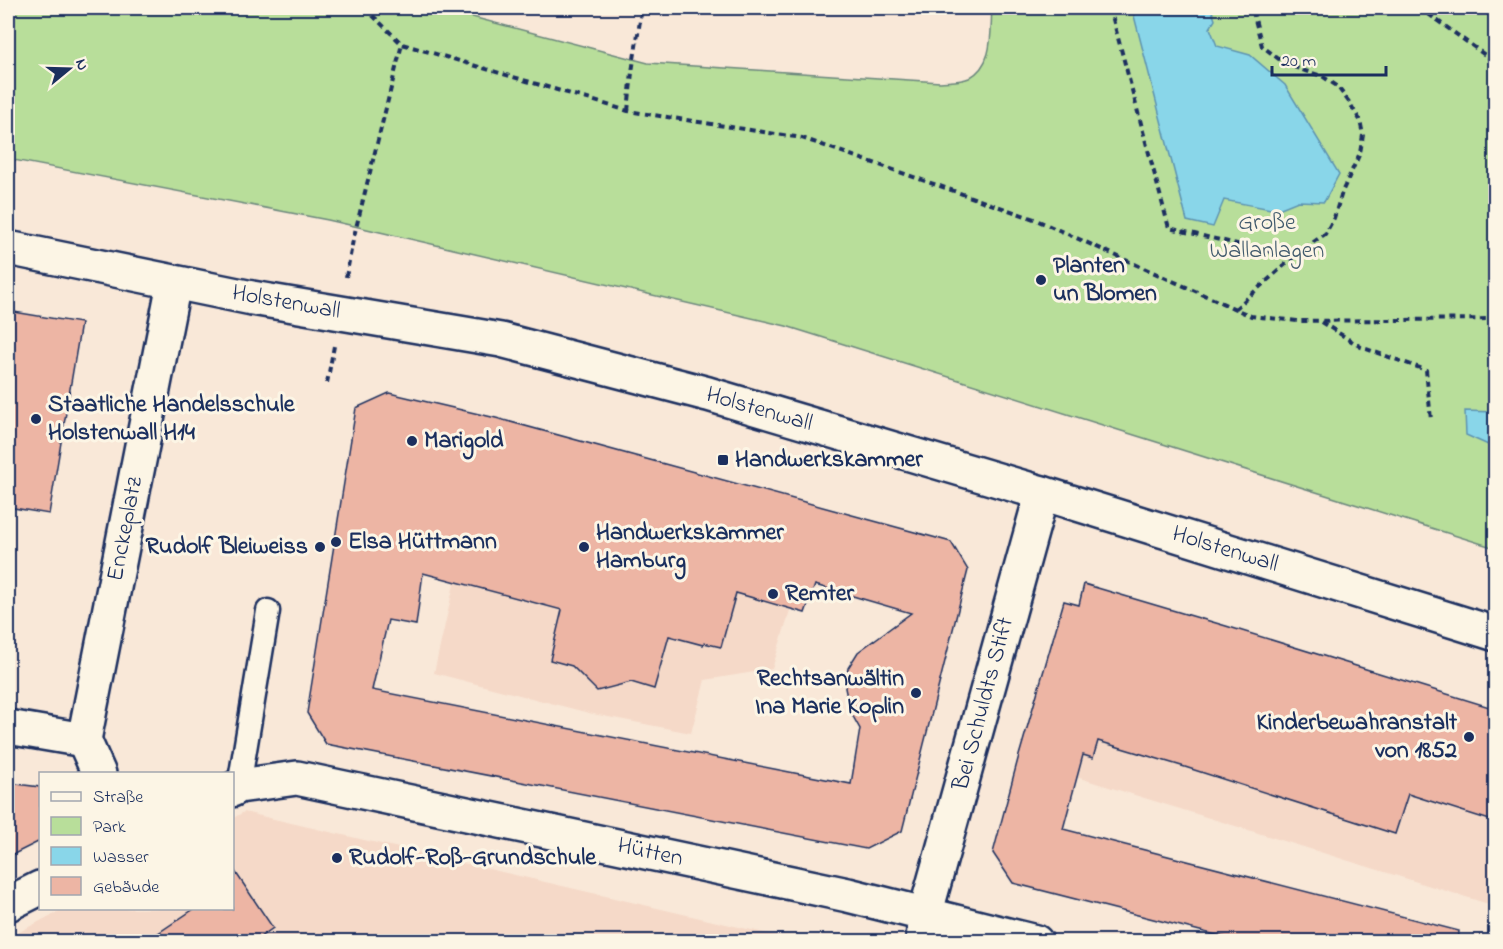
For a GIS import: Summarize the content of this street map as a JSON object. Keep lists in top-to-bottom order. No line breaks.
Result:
{"streets":{"street":["Holstenwall","Enckeplatz","Bei Schuldts Stift","Hütten"]},"crossings":[["Holstenwall","Enckeplatz"],["Holstenwall","Bei Schuldts Stift"],["Bei Schuldts Stift","Hütten"]],"parks":["Große Wallanlagen"],"places":{"other":["Planten un Blomen","Staatliche Handelsschule Holstenwall H14","Marigold","Elsa Hüttmann","Rudolf Bleiweiss","Handwerkskammer Hamburg","Remter","Rechtsanwältin Ina Marie Koplin","Kinderbewahranstalt von 1852","Rudolf-Roß-Grundschule"],"transit":["Handwerkskammer"]},"legend":["Straße","Park","Wasser","Gebäude"],"scale_bar":"20 m","north":"right"}
